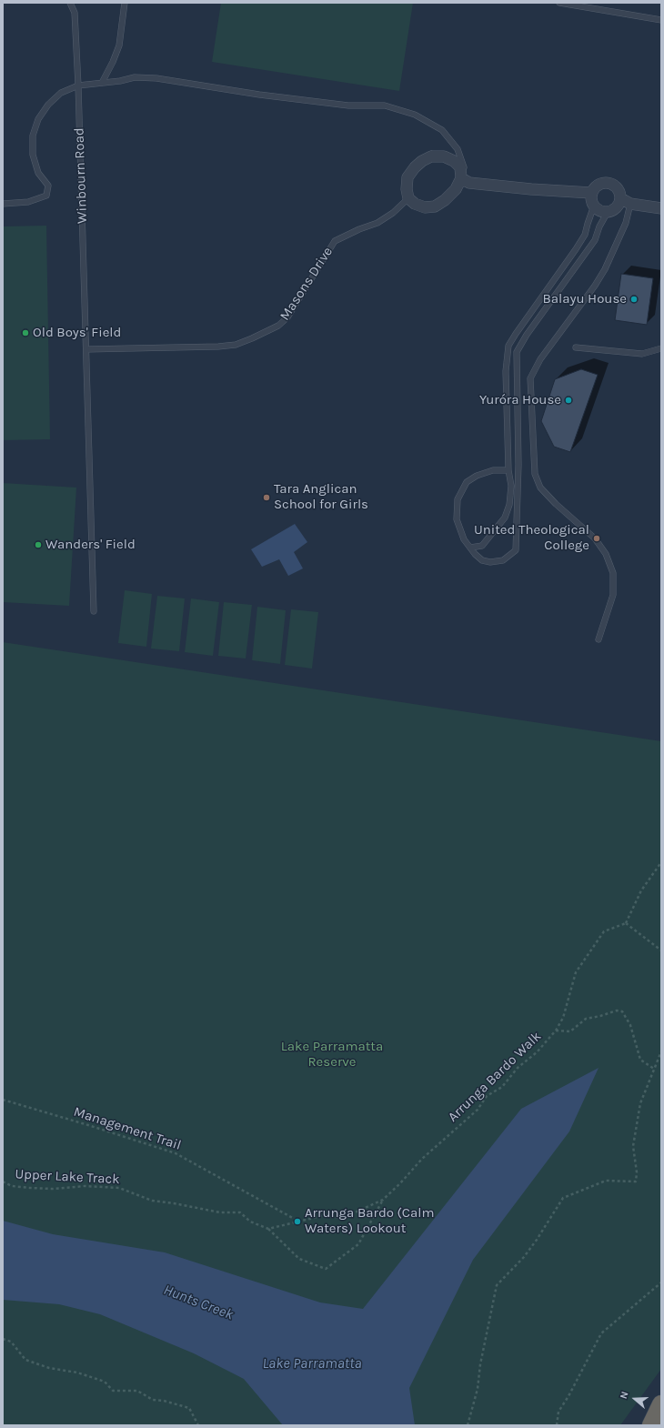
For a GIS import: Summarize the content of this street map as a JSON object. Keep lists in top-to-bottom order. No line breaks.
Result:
{"streets":{"lane":["Winbourn Road","Masons Drive"],"path":["Arrunga Bardo Walk","Management Trail","Upper Lake Track"]},"crossings":[["Winbourn Road","Masons Drive"],["Arrunga Bardo Walk","Management Trail"],["Arrunga Bardo Walk","Upper Lake Track"]],"water":["Hunts Creek","Lake Parramatta"],"parks":["Lake Parramatta Reserve"],"places":["Balayu House","Old Boys' Field","Yuróra House","Tara Anglican School for Girls","United Theological College","Wanders' Field","Arrunga Bardo (Calm Waters) Lookout"],"north":"left"}
